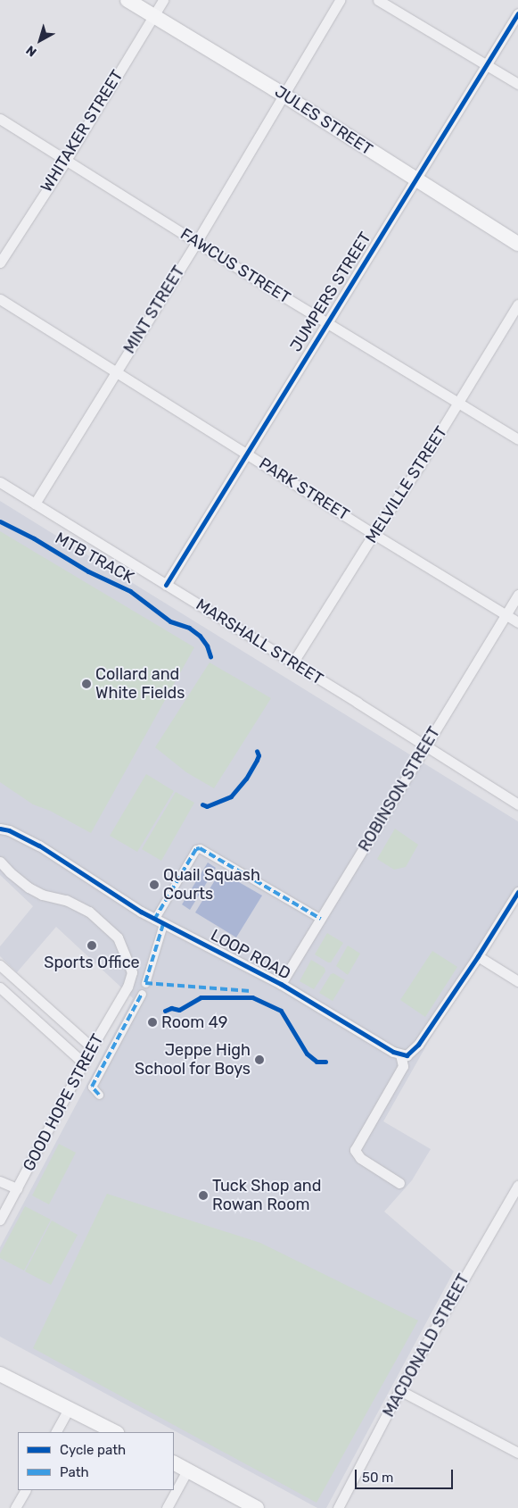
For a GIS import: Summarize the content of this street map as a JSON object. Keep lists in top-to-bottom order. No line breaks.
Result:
{"streets":{"main road":["JULES STREET"],"street":["WHITAKER STREET","FAWCUS STREET","JUMPERS STREET","MINT STREET","MELVILLE STREET","PARK STREET","MARSHALL STREET","ROBINSON STREET","LOOP ROAD","GOOD HOPE STREET","MACDONALD STREET"],"cycle path":["MTB TRACK"]},"crossings":[["JULES STREET","WHITAKER STREET"],["JULES STREET","JUMPERS STREET"],["JULES STREET","MINT STREET"],["WHITAKER STREET","FAWCUS STREET"],["FAWCUS STREET","JUMPERS STREET"],["FAWCUS STREET","MINT STREET"],["FAWCUS STREET","MELVILLE STREET"],["JUMPERS STREET","PARK STREET"],["JUMPERS STREET","MARSHALL STREET"],["MINT STREET","PARK STREET"],["MINT STREET","MARSHALL STREET"],["MELVILLE STREET","PARK STREET"],["MELVILLE STREET","MARSHALL STREET"],["PARK STREET","ROBINSON STREET"],["MARSHALL STREET","ROBINSON STREET"],["ROBINSON STREET","LOOP ROAD"]],"places":["Collard and White Fields","Quail Squash Courts","Sports Office","Room 49","Jeppe High School for Boys","Tuck Shop and Rowan Room"],"legend":["Cycle path","Path"],"scale_bar":"50 m","north":"bottom left"}
